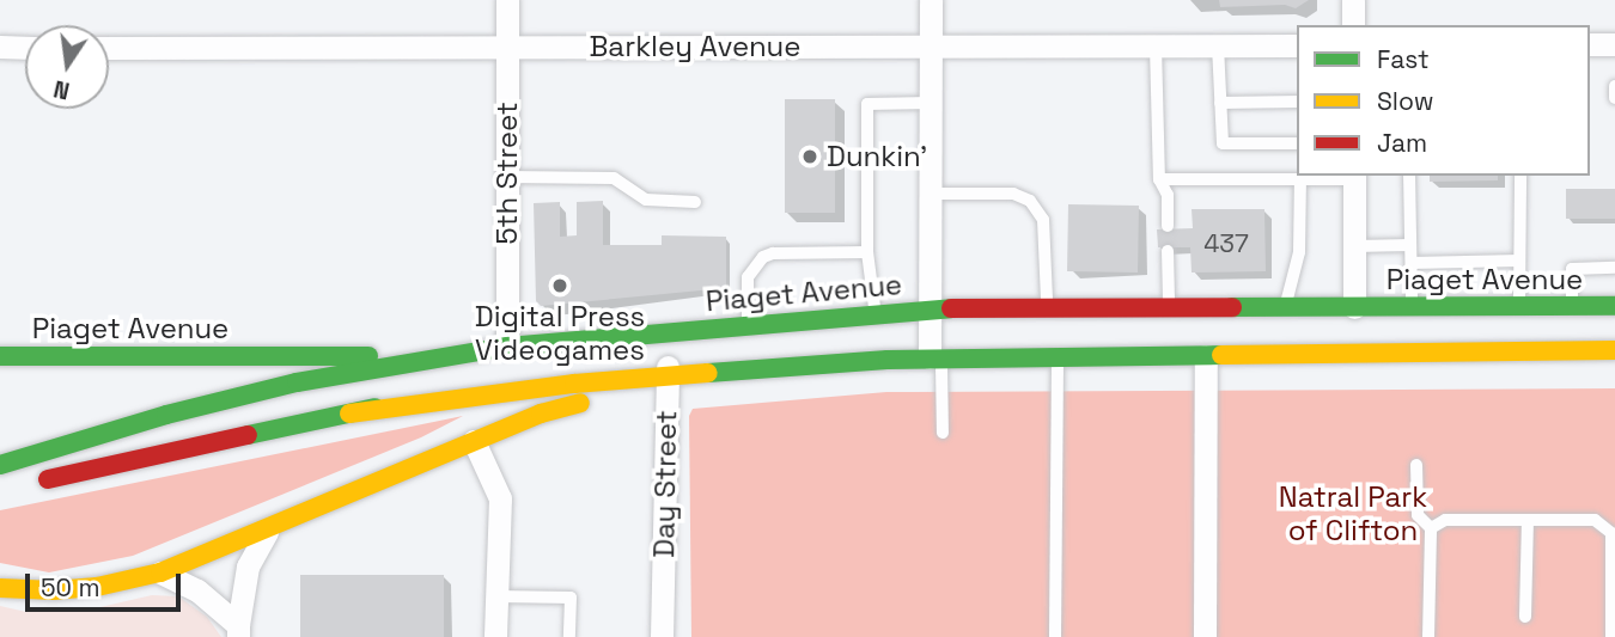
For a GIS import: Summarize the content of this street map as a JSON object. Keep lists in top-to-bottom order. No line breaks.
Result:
{"streets":{"main road":["Piaget Avenue"],"street":["Barkley Avenue","5th Street","Day Street"]},"crossings":[["Barkley Avenue","5th Street"],["5th Street","Piaget Avenue"],["Piaget Avenue","Day Street"]],"parks":["Natral Park of Clifton"],"places":["Dunkin'","Digital Press Videogames"],"house_numbers":["437"],"legend":["Fast","Slow","Jam"],"scale_bar":"50 m","north":"bottom"}
